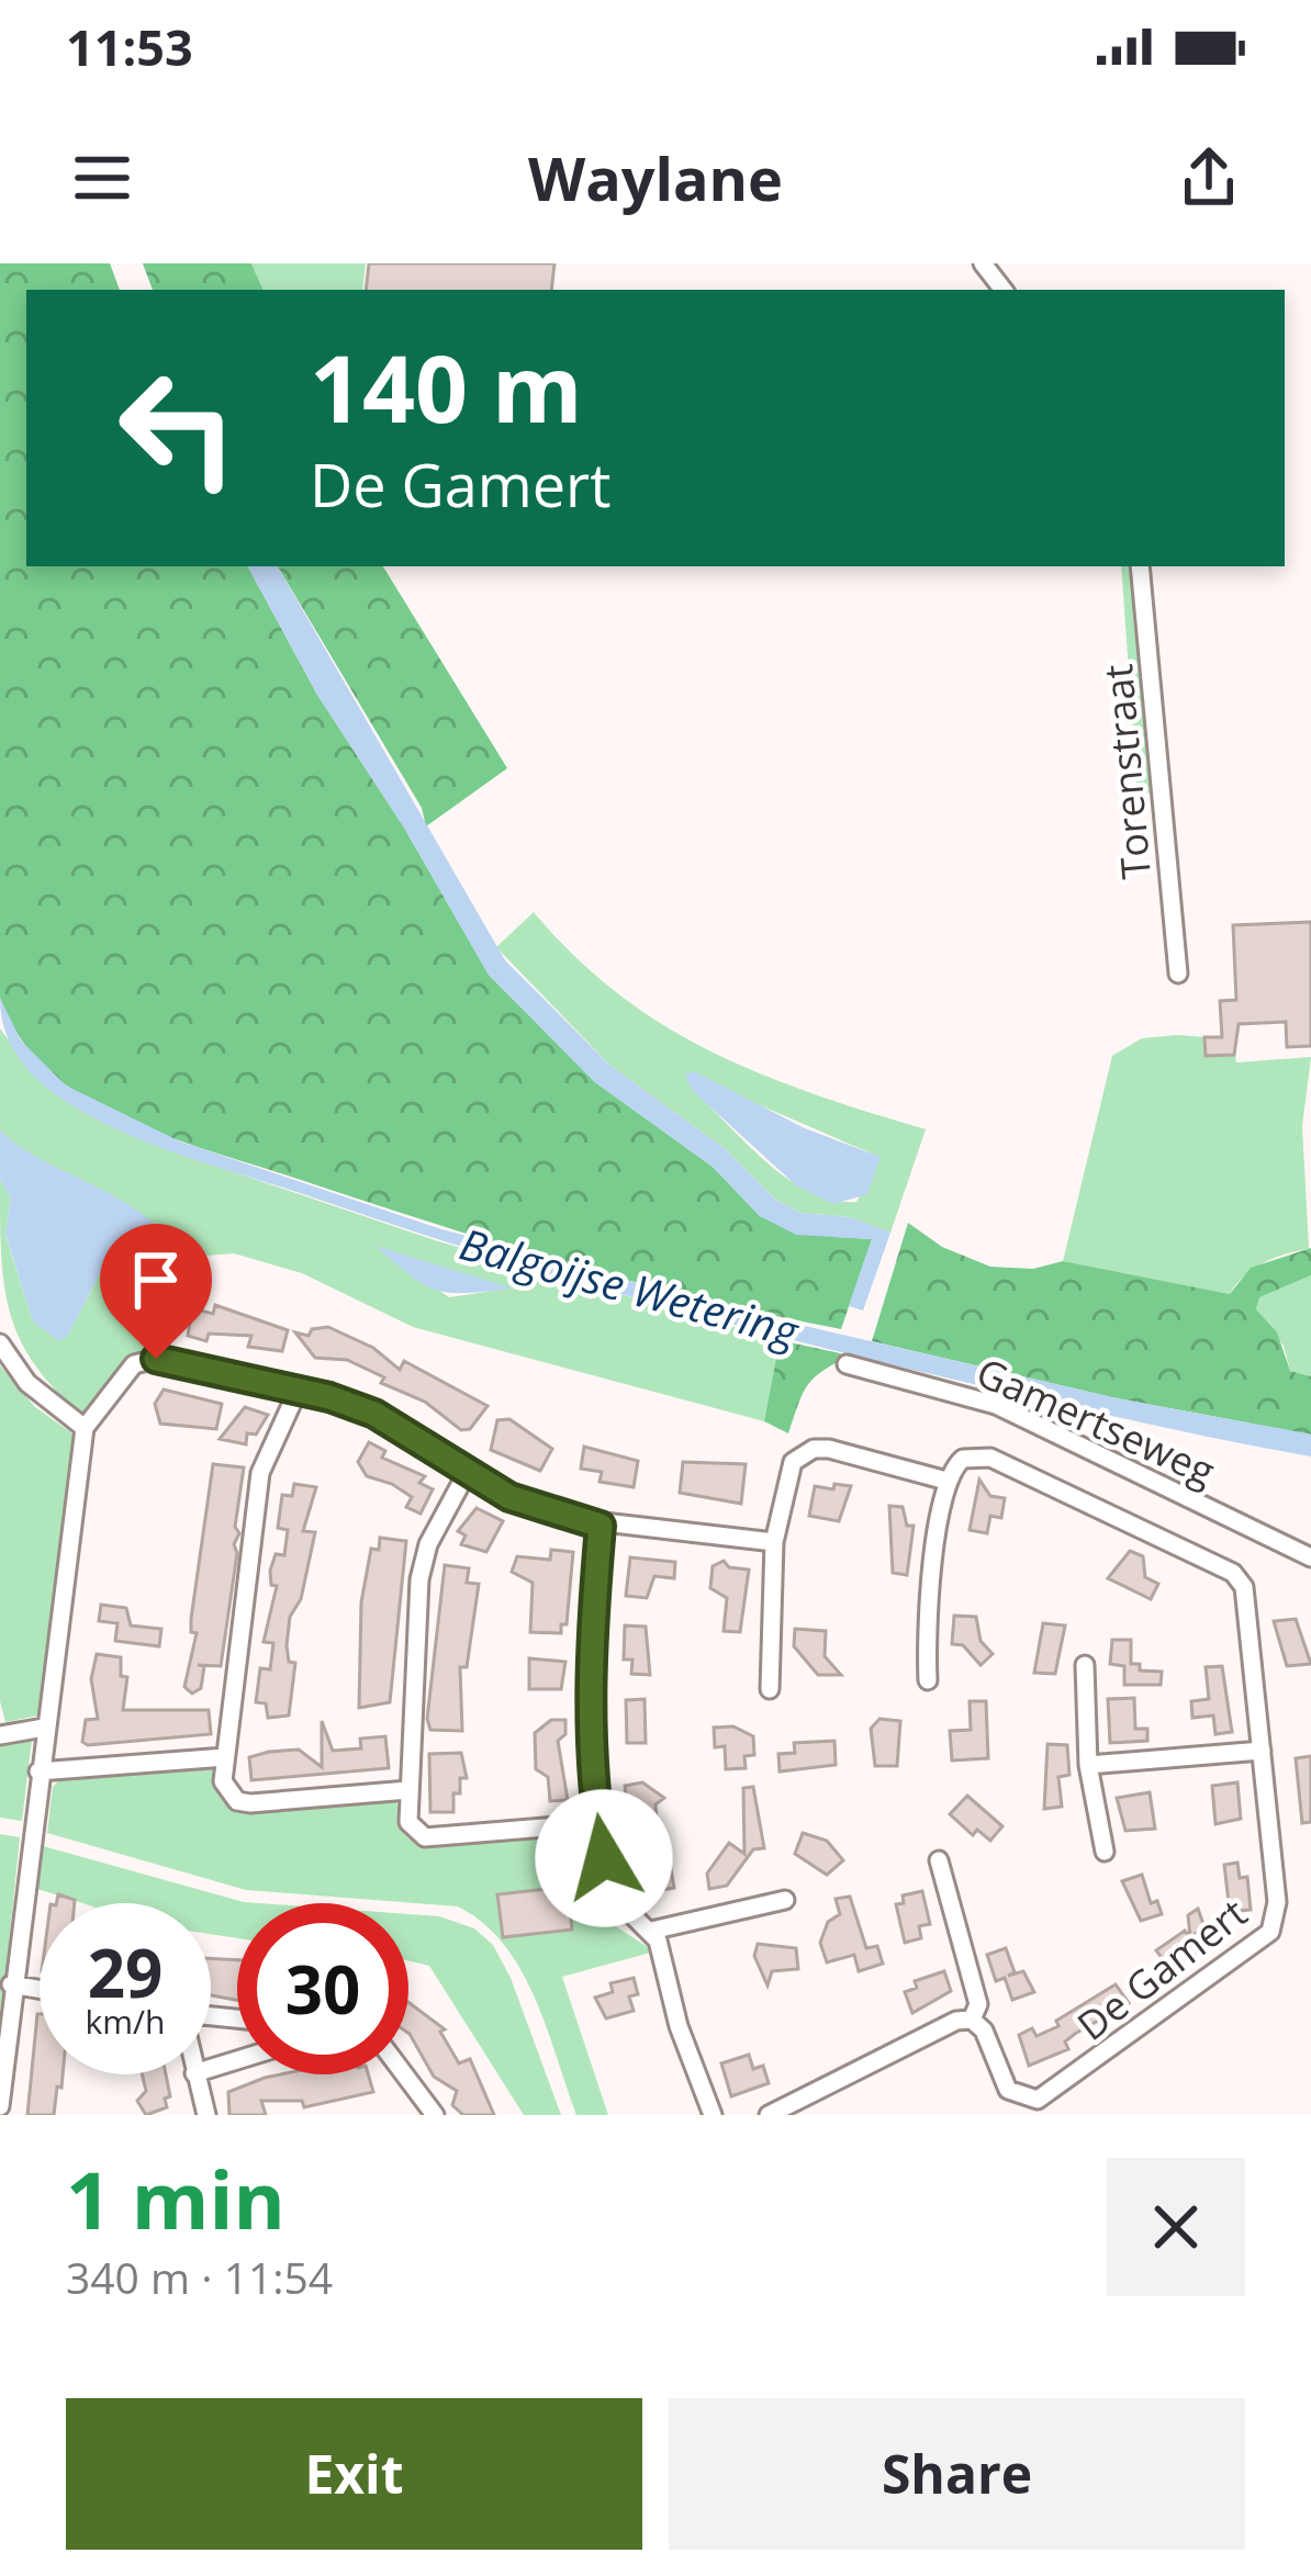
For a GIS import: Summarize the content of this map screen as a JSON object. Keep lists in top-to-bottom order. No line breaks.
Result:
{"streets":{"street":["Torenstraat","Gamertseweg","De Gamert"]},"water":["Balgoijse Wetering"],"page":{"status":"11:53","header":"Waylane","turn":["140 m","De Gamert"],"speed":"29 km/h","limit":"30","heading":["1 min","340 m · 11:54"],"buttons":["Exit","Share"]}}
